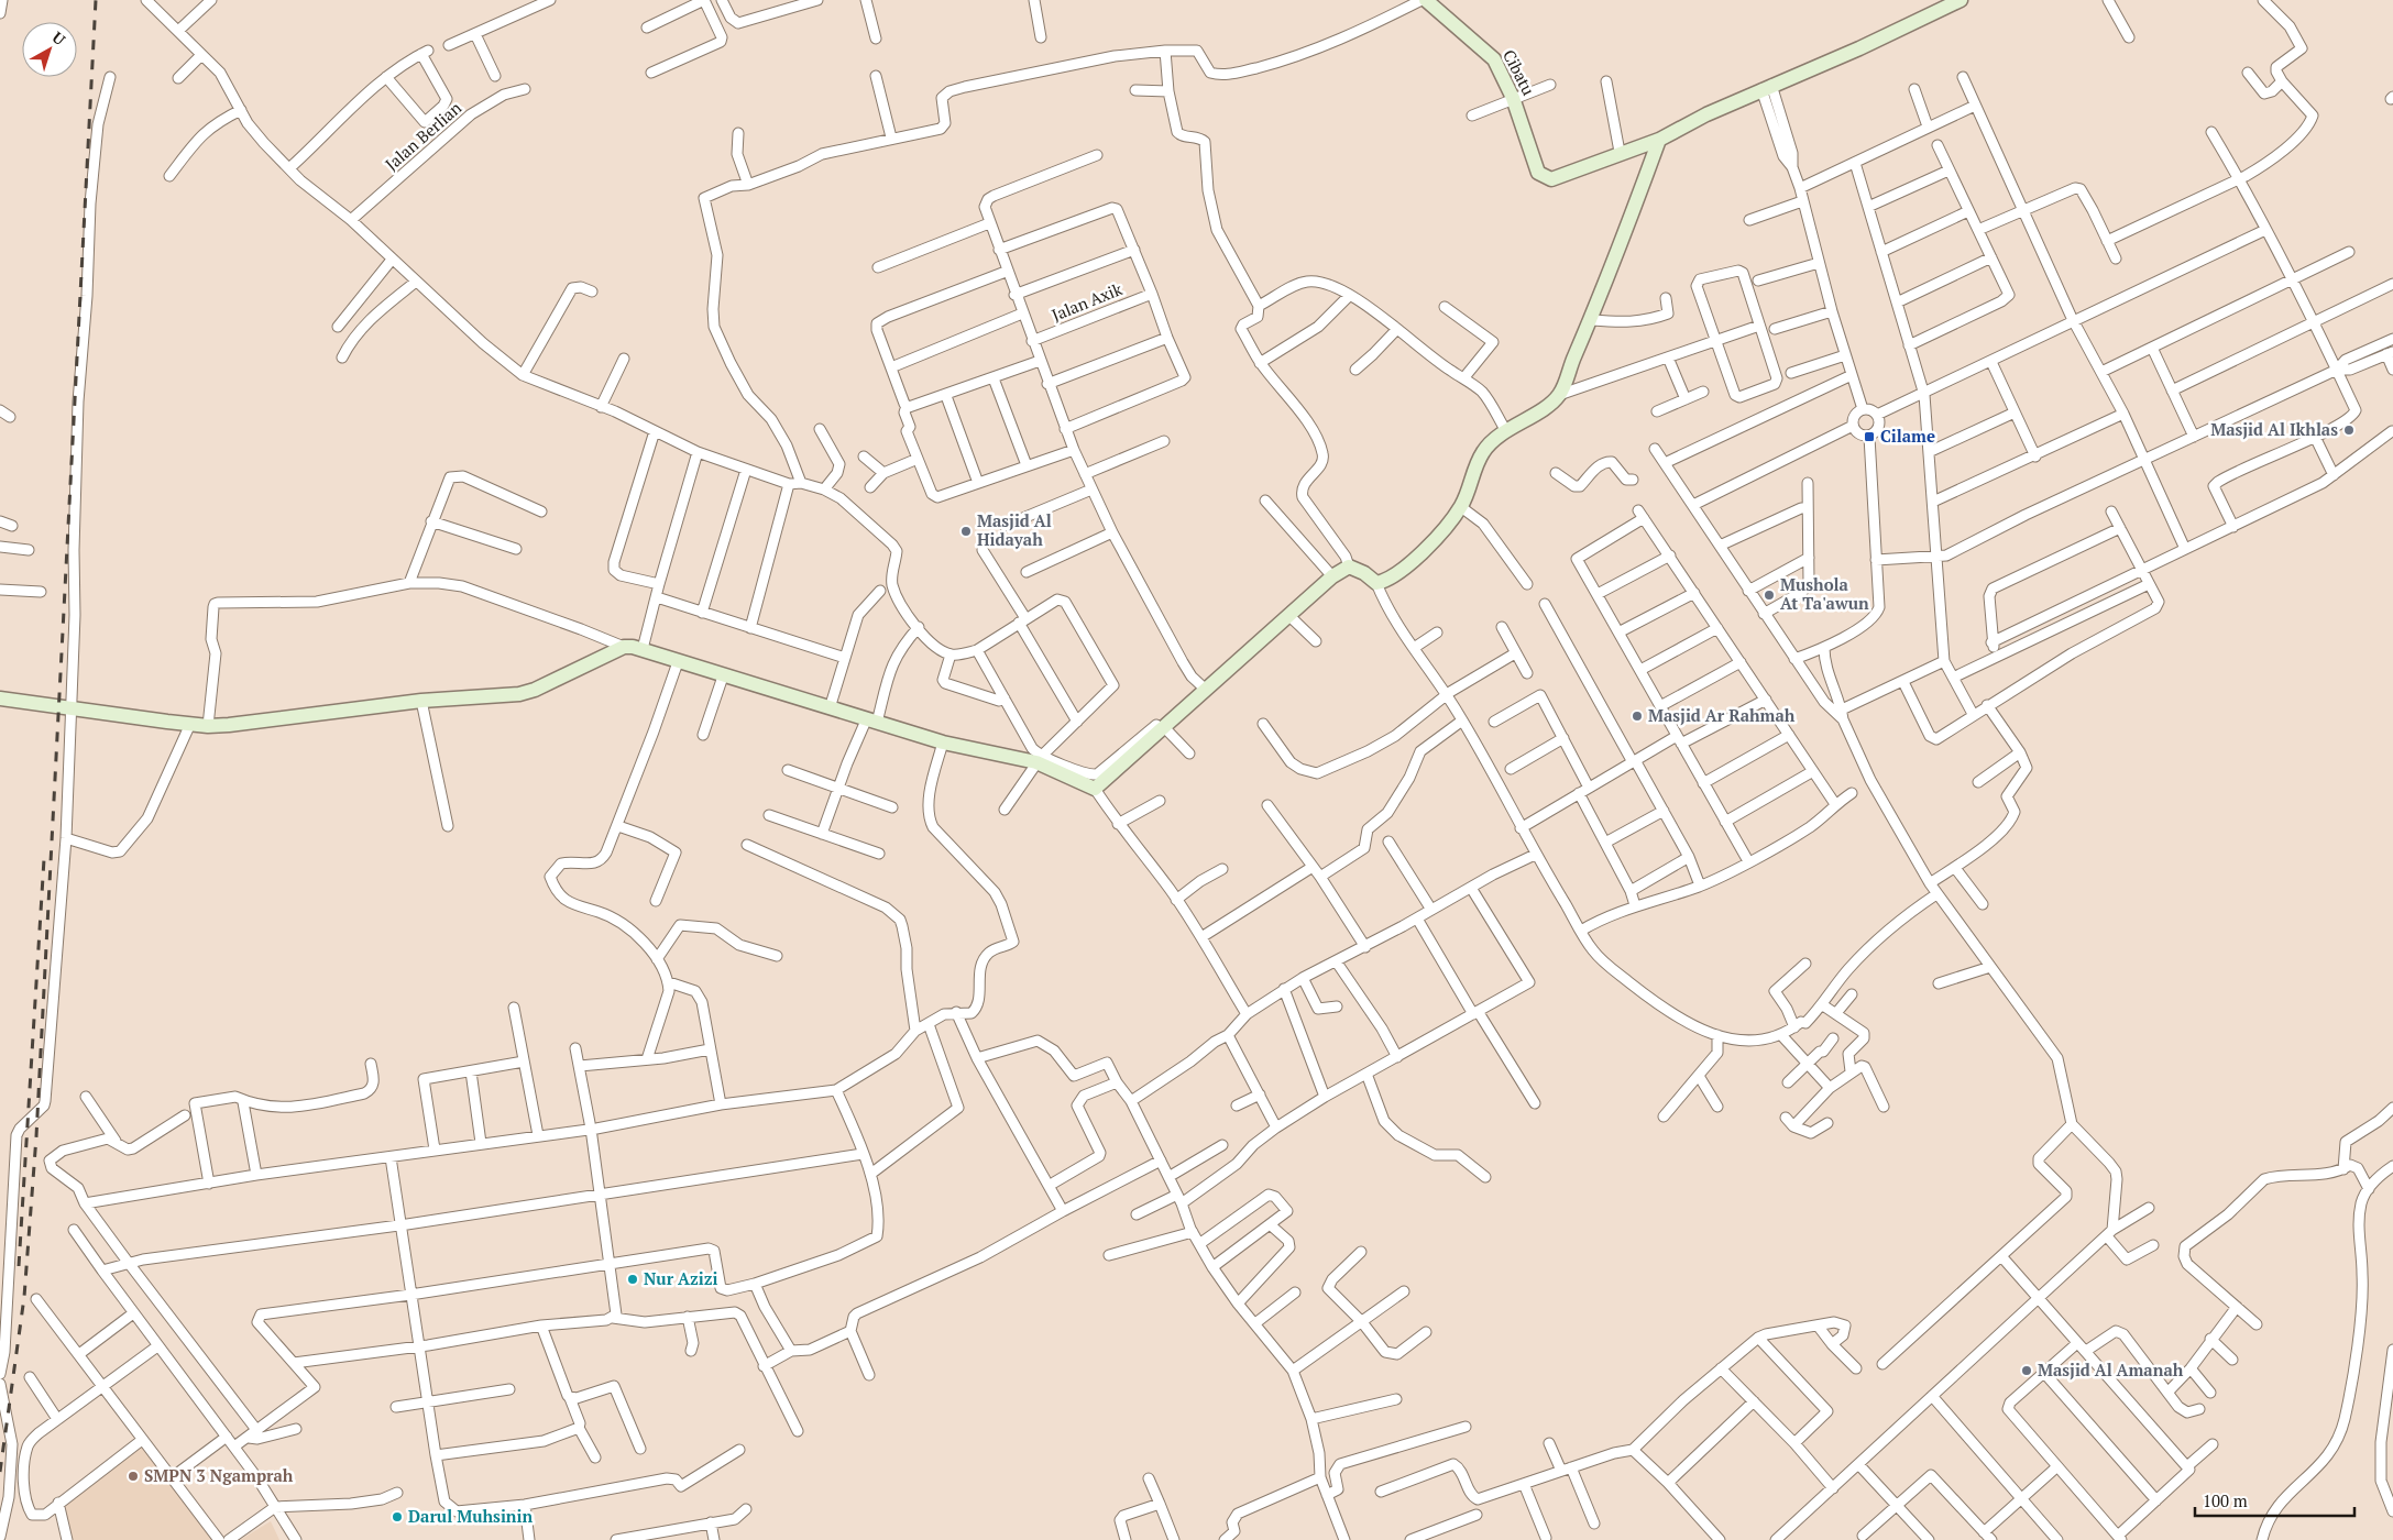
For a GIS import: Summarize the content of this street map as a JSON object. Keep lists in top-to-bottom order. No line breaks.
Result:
{"streets":{"street":["Cibatu","Jalan Berlian","Jalan Axik"]},"places":{"other":["Masjid Al Ikhlas","Masjid Al Hidayah","Mushola At Ta'awun","Masjid Ar Rahmah","Nur Azizi","Masjid Al Amanah","SMPN 3 Ngamprah","Darul Muhsinin"],"transit":["Cilame"]},"scale_bar":"100 m","north":"top right"}
